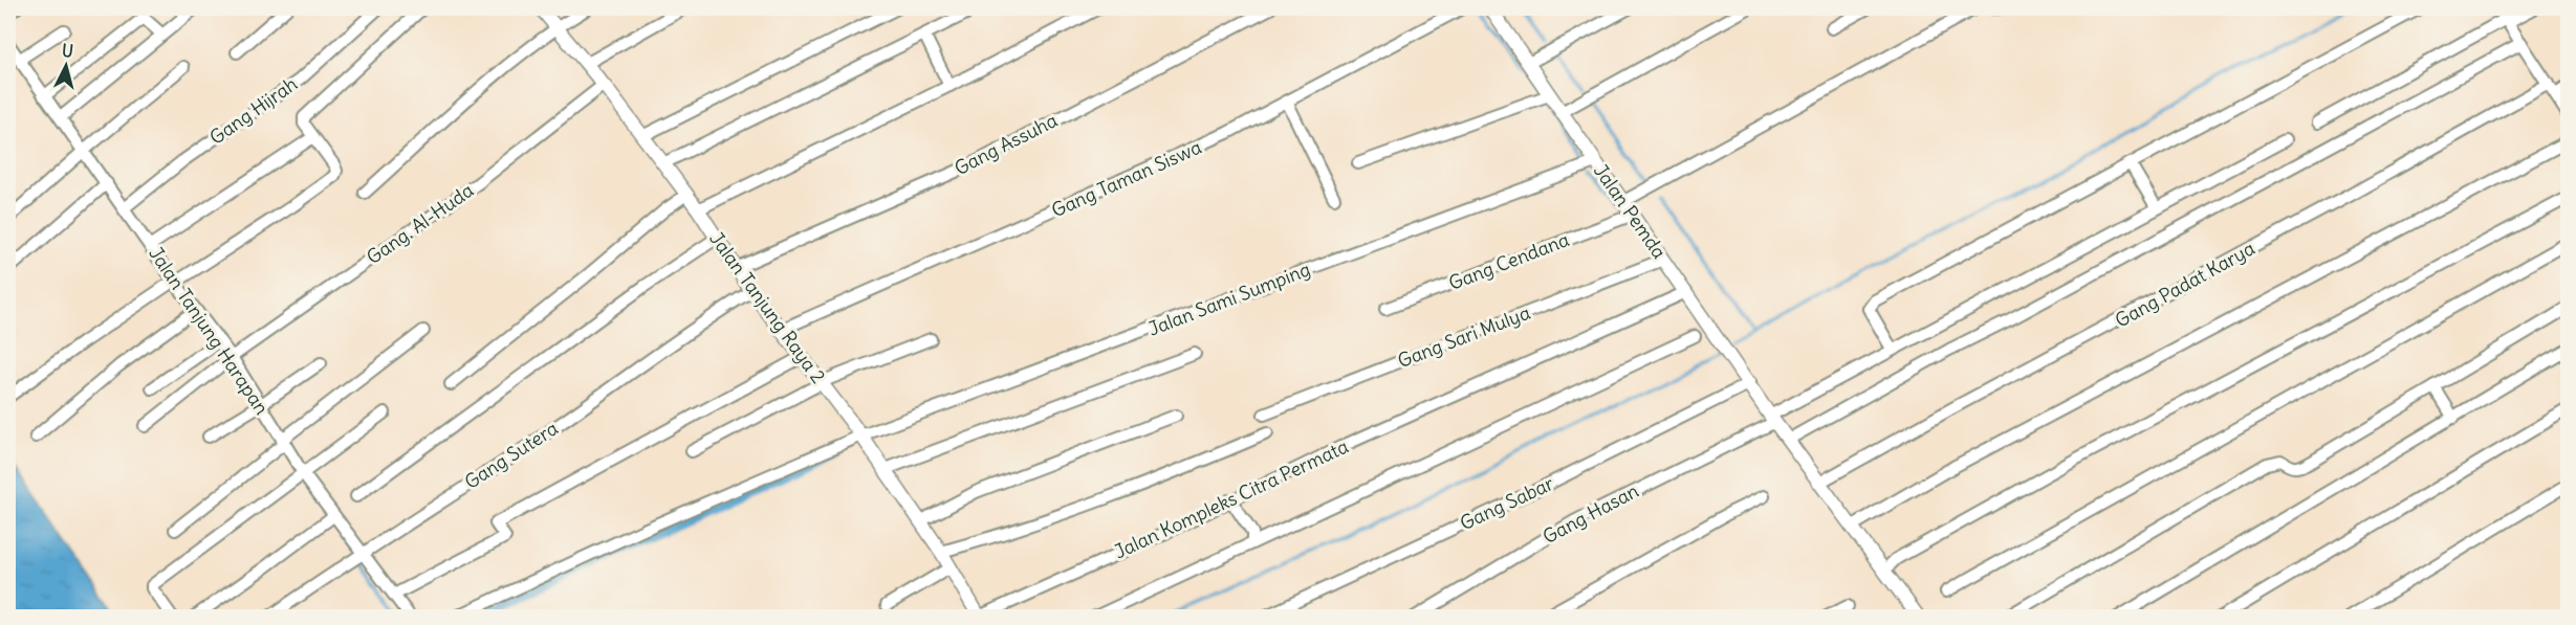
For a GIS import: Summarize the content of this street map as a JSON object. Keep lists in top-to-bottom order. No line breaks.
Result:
{"streets":{"street":["Gang Hijrah","Gang Assuha","Gang Taman Siswa","Jalan Pemda","Gang. Al-Huda","Gang Cendana","Gang Padat Karya","Jalan Sami Sumping","Jalan Tanjung Raya 2","Jalan Tanjung Harapan","Gang Sari Mulya","Gang Sutera","Jalan Kompleks Citra Permata","Gang Sabar","Gang Hasan"]},"crossings":[["Gang Hijrah","Jalan Tanjung Harapan"],["Gang Assuha","Jalan Tanjung Raya 2"],["Gang Taman Siswa","Jalan Tanjung Raya 2"],["Jalan Pemda","Gang Cendana"],["Jalan Pemda","Gang Padat Karya"],["Jalan Pemda","Jalan Sami Sumping"],["Jalan Pemda","Gang Sari Mulya"],["Jalan Pemda","Jalan Kompleks Citra Permata"],["Jalan Pemda","Gang Sabar"],["Jalan Pemda","Gang Hasan"],["Gang. Al-Huda","Jalan Tanjung Raya 2"],["Gang. Al-Huda","Jalan Tanjung Harapan"],["Jalan Sami Sumping","Jalan Tanjung Raya 2"],["Jalan Tanjung Raya 2","Gang Sutera"],["Jalan Tanjung Raya 2","Jalan Kompleks Citra Permata"],["Jalan Tanjung Harapan","Gang Sutera"]],"north":"top"}
